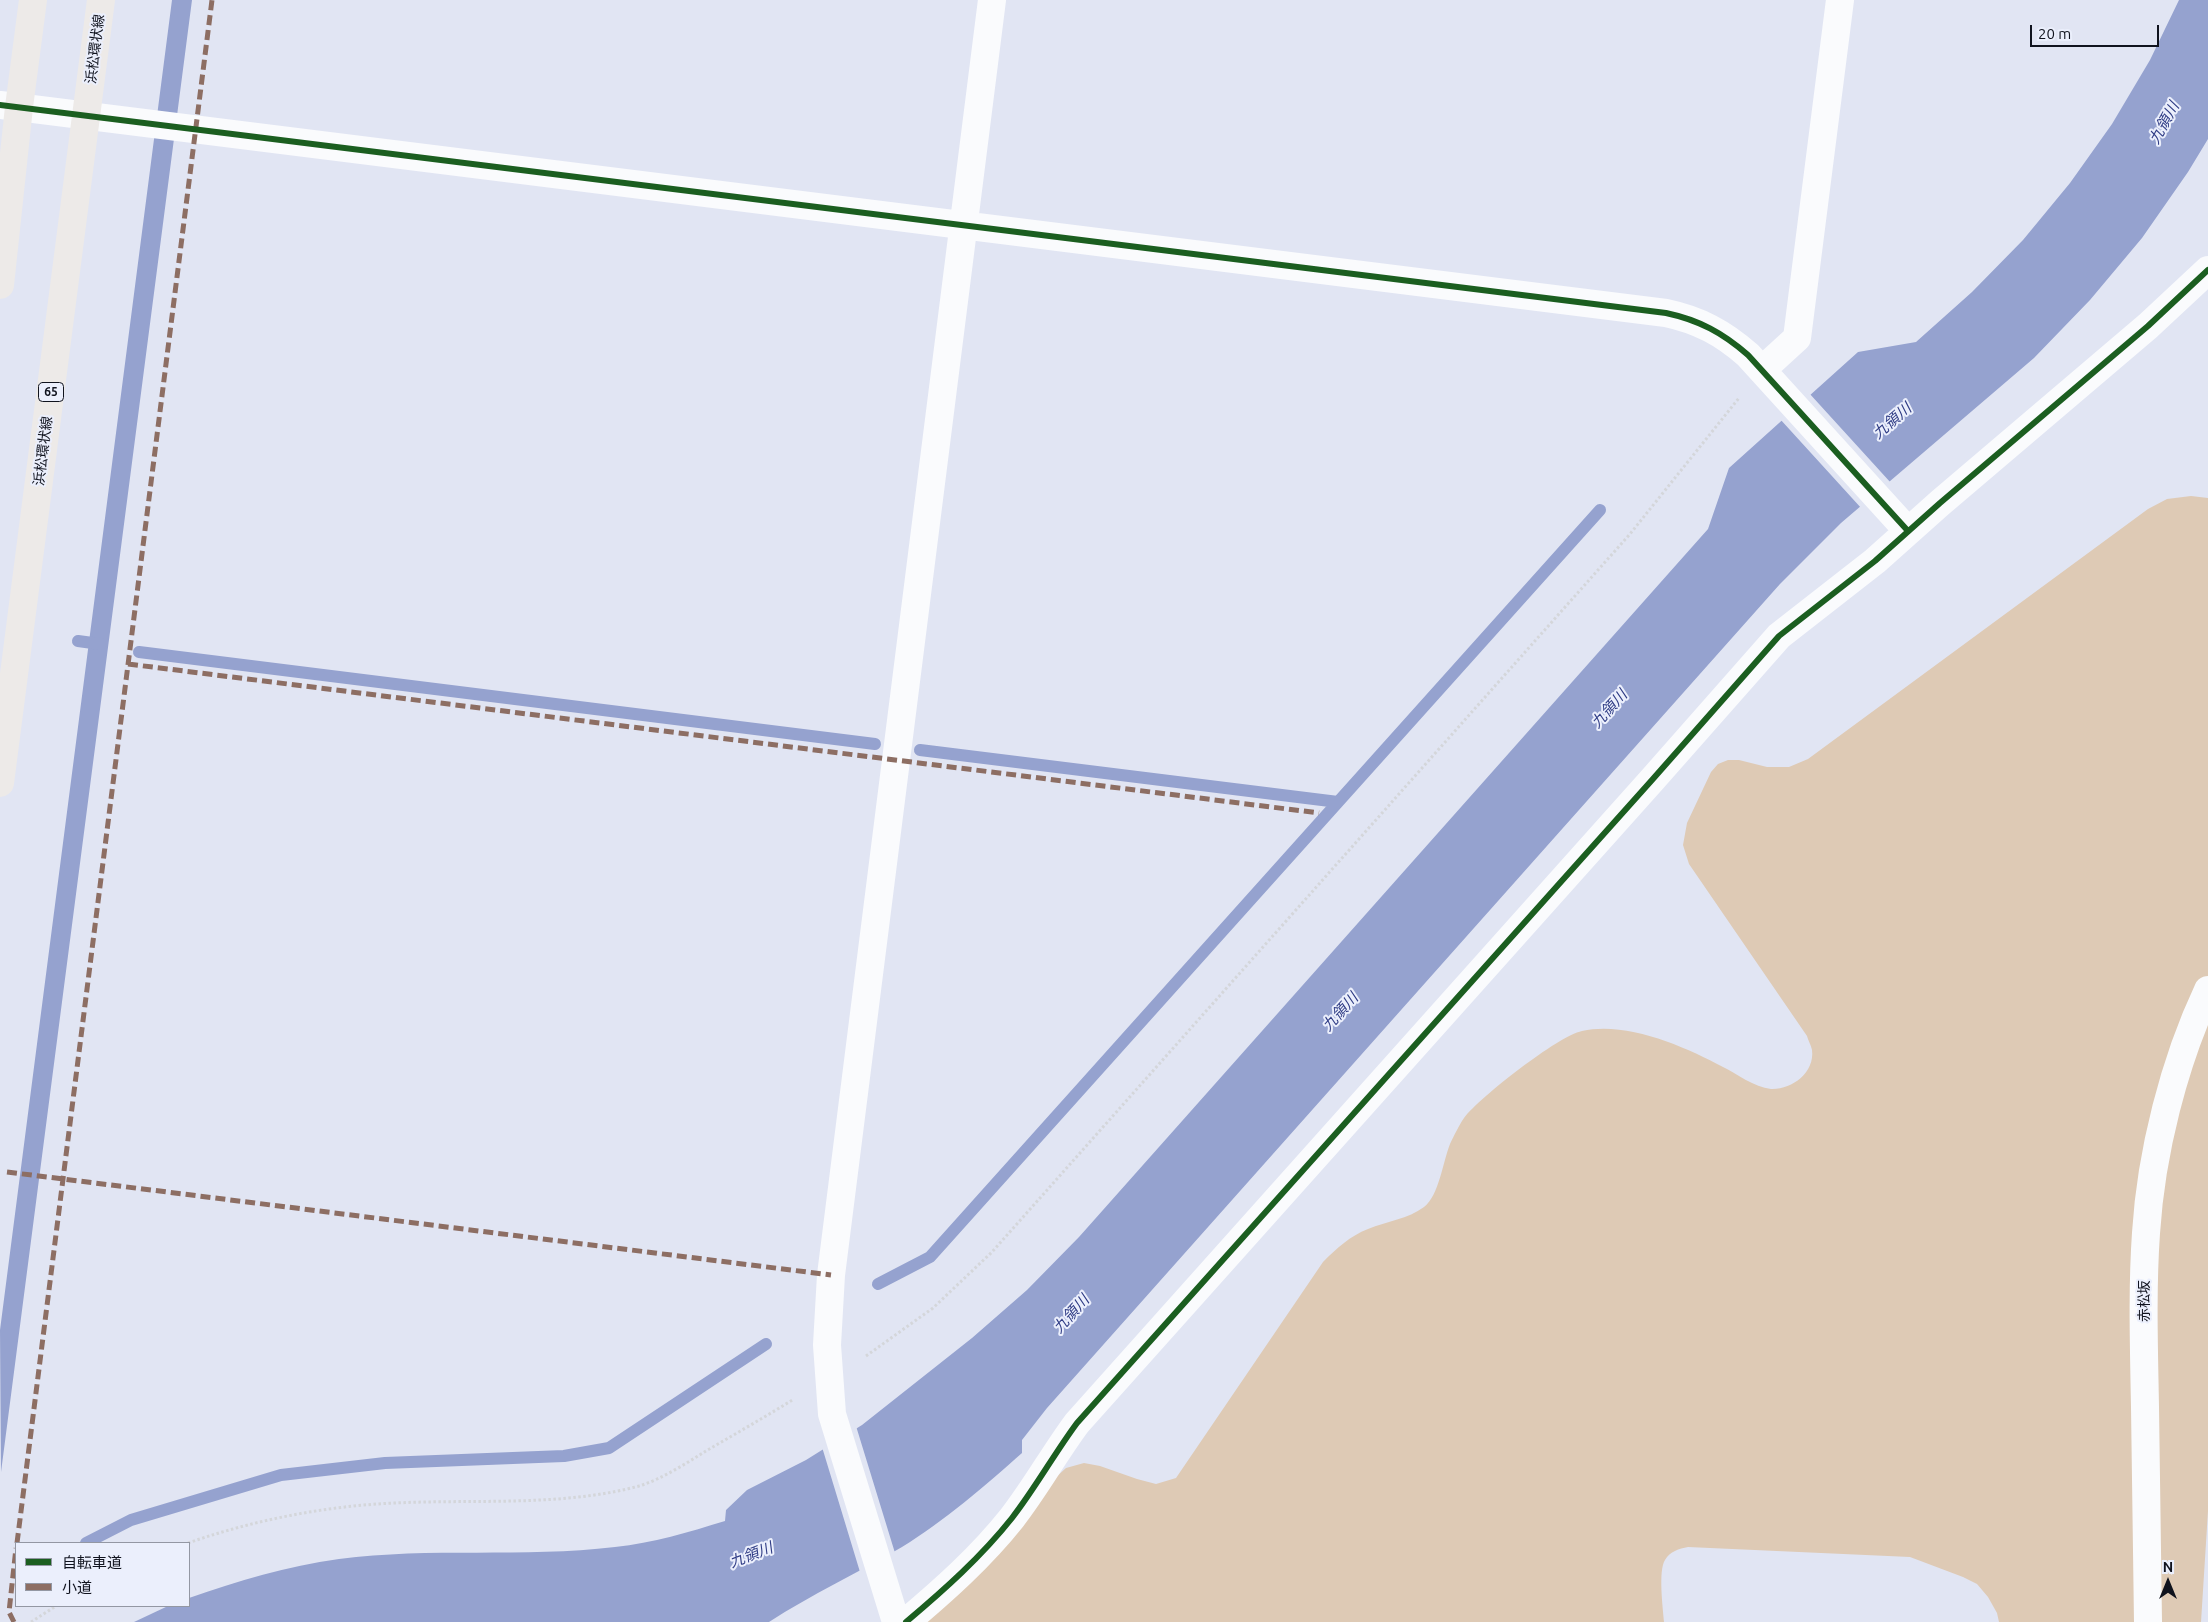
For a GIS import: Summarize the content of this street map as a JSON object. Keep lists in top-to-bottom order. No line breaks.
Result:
{"streets":{"main road":["浜松環状線","65"],"street":["赤松坂"]},"water":["九領川"],"legend":["自転車道","小道"],"scale_bar":"20 m","north":"top"}
